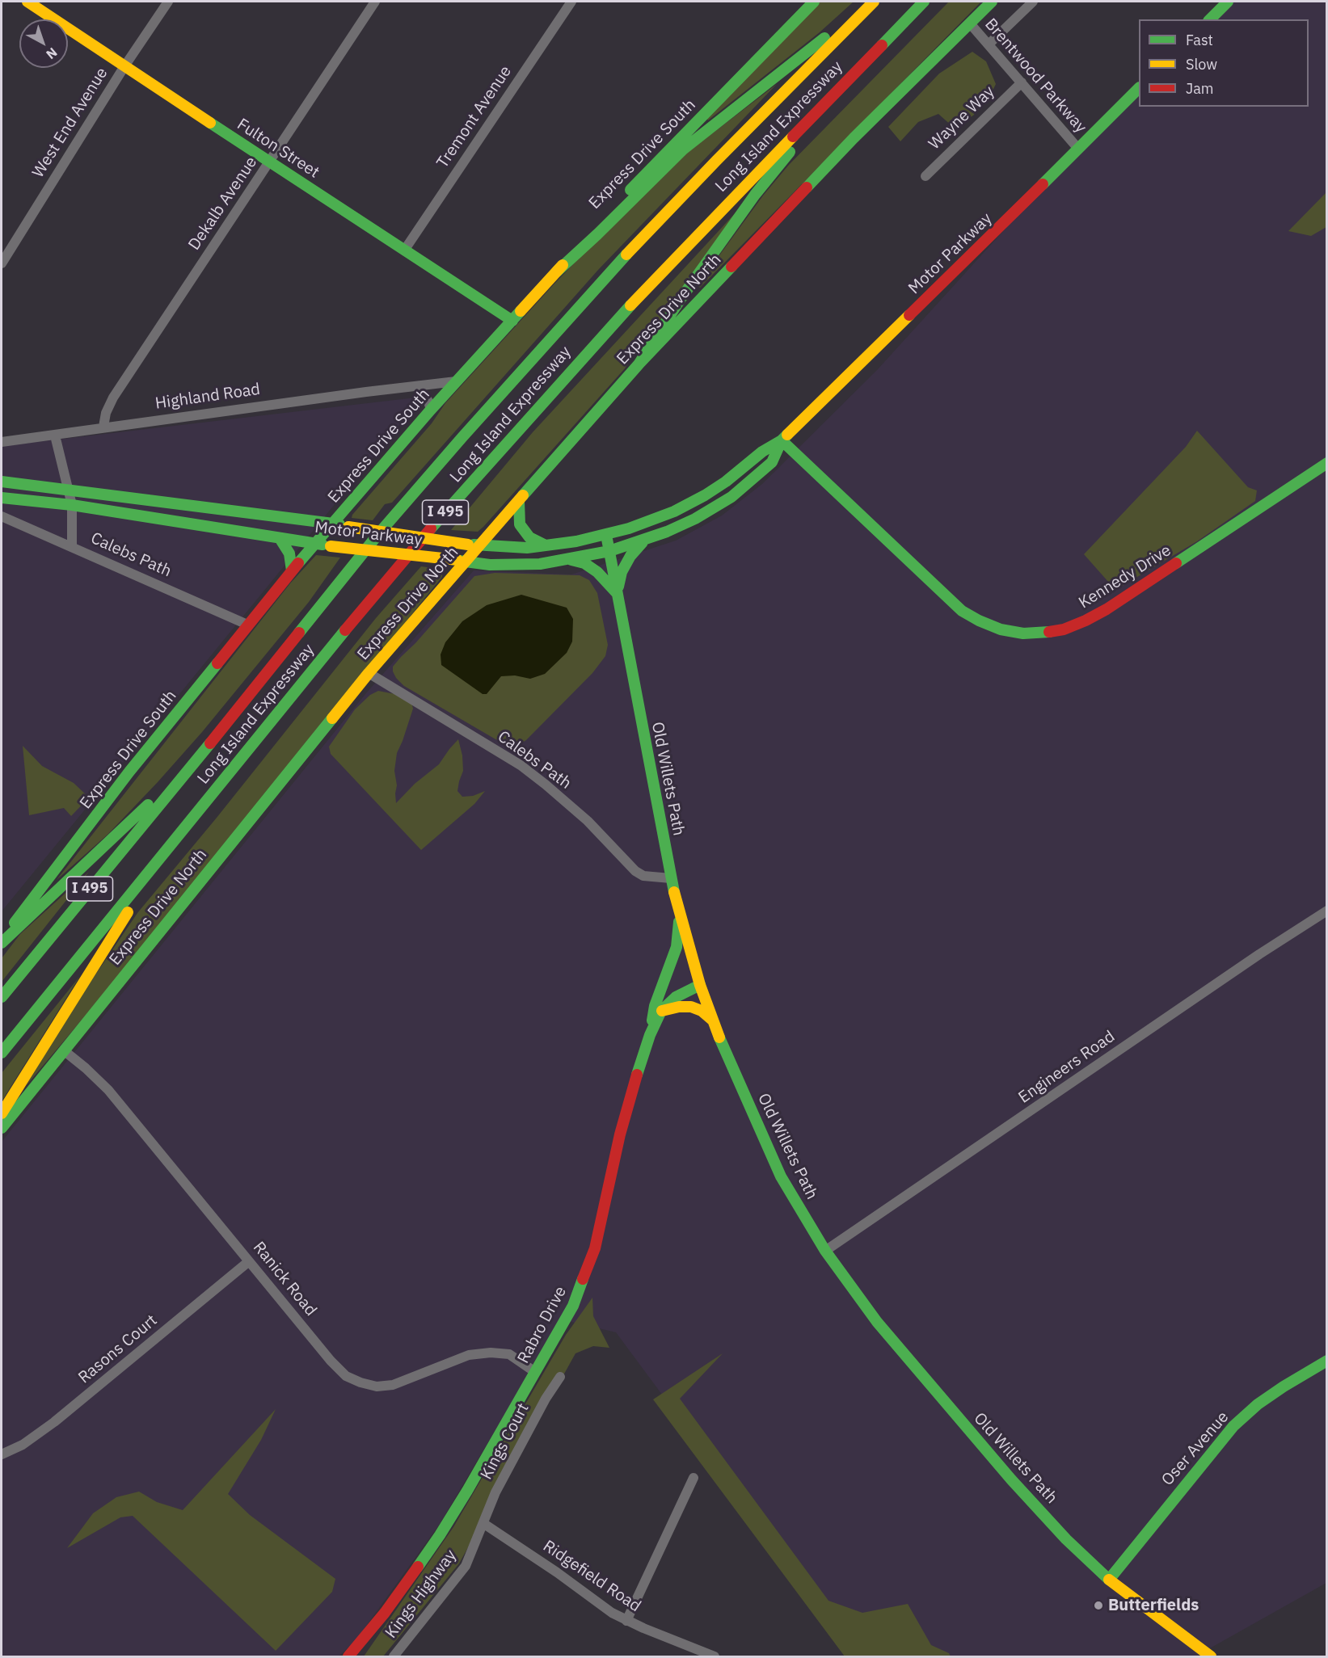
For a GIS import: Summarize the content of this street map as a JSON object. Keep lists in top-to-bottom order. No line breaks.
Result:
{"streets":{"main road":["Long Island Expressway","Fulton Street","Express Drive South","Motor Parkway","Express Drive North","I 495","Kennedy Drive","Old Willets Path","Rabro Drive","Oser Avenue"],"street":["Brentwood Parkway","Tremont Avenue","Wayne Way","West End Avenue","Dekalb Avenue","Highland Road","Calebs Path","Engineers Road","Ranick Road","Rasons Court","Kings Court","Ridgefield Road","Kings Highway"]},"crossings":[["Brentwood Parkway","Wayne Way"],["Brentwood Parkway","Motor Parkway"],["Brentwood Parkway","Express Drive North"],["Tremont Avenue","Fulton Street"],["West End Avenue","Fulton Street"],["Fulton Street","Express Drive South"],["Fulton Street","Dekalb Avenue"],["Express Drive South","Motor Parkway"],["Express Drive South","Highland Road"],["Express Drive South","Calebs Path"],["Dekalb Avenue","Highland Road"],["Motor Parkway","Express Drive North"],["Motor Parkway","Kennedy Drive"],["Motor Parkway","Old Willets Path"],["Express Drive North","Calebs Path"],["Express Drive North","Ranick Road"],["Calebs Path","Old Willets Path"],["Old Willets Path","Engineers Road"],["Old Willets Path","Rabro Drive"],["Old Willets Path","Oser Avenue"],["Ranick Road","Rabro Drive"],["Ranick Road","Rasons Court"],["Kings Court","Ridgefield Road"],["Kings Court","Kings Highway"],["Ridgefield Road","Kings Highway"]],"places":["Butterfields"],"legend":["Fast","Slow","Jam"],"north":"bottom right"}
